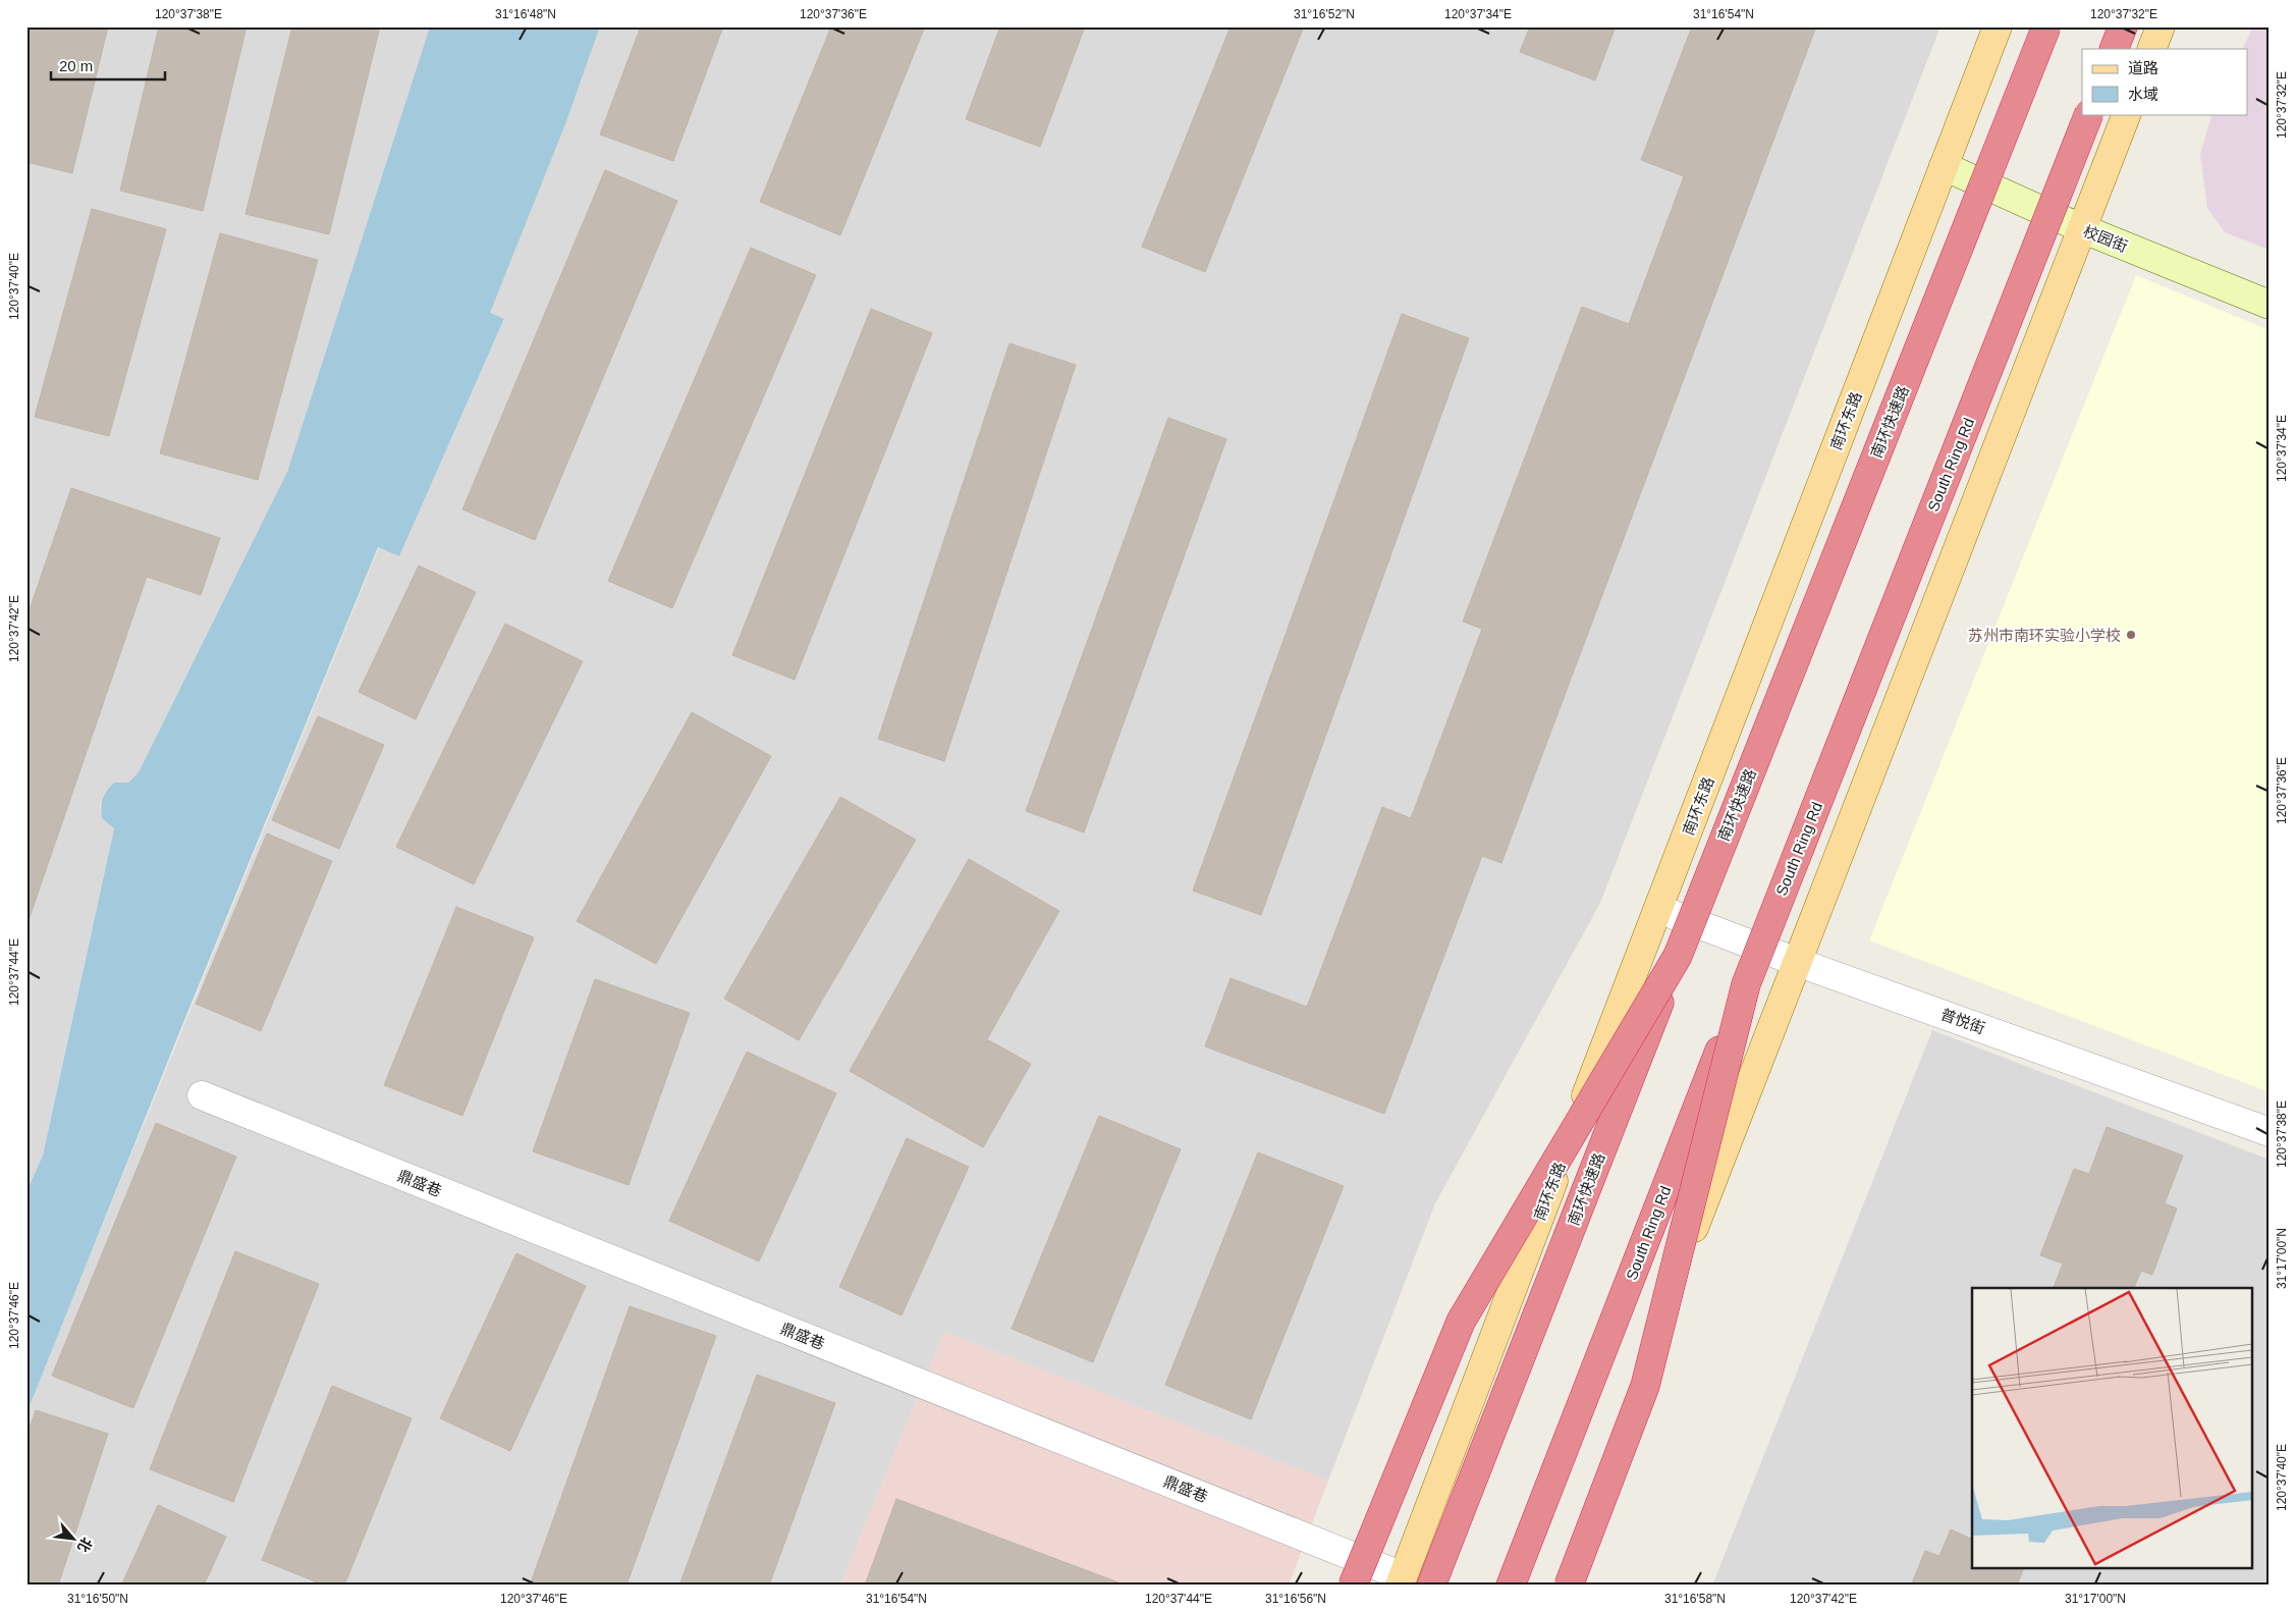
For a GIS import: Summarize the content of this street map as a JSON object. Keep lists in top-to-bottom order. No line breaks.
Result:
{"streets":{"highway":["南环快速路","South Ring Rd"],"main road":["南环东路"],"street":["校园街","普悦街","鼎盛巷"]},"crossings":[["校园街","南环东路"],["南环东路","普悦街"],["南环东路","鼎盛巷"]],"places":["苏州市南环实验小学校"],"legend":["道路","水域"],"scale_bar":"20 m","north":"bottom right","coordinates":["120°37'38\"E","31°16'48\"N","120°37'36\"E","31°16'52\"N","120°37'34\"E","31°16'54\"N","120°37'32\"E","120°37'40\"E","120°37'42\"E","120°37'44\"E","31°17'00\"N","120°37'46\"E","31°16'50\"N","31°16'56\"N","31°16'58\"N"]}
